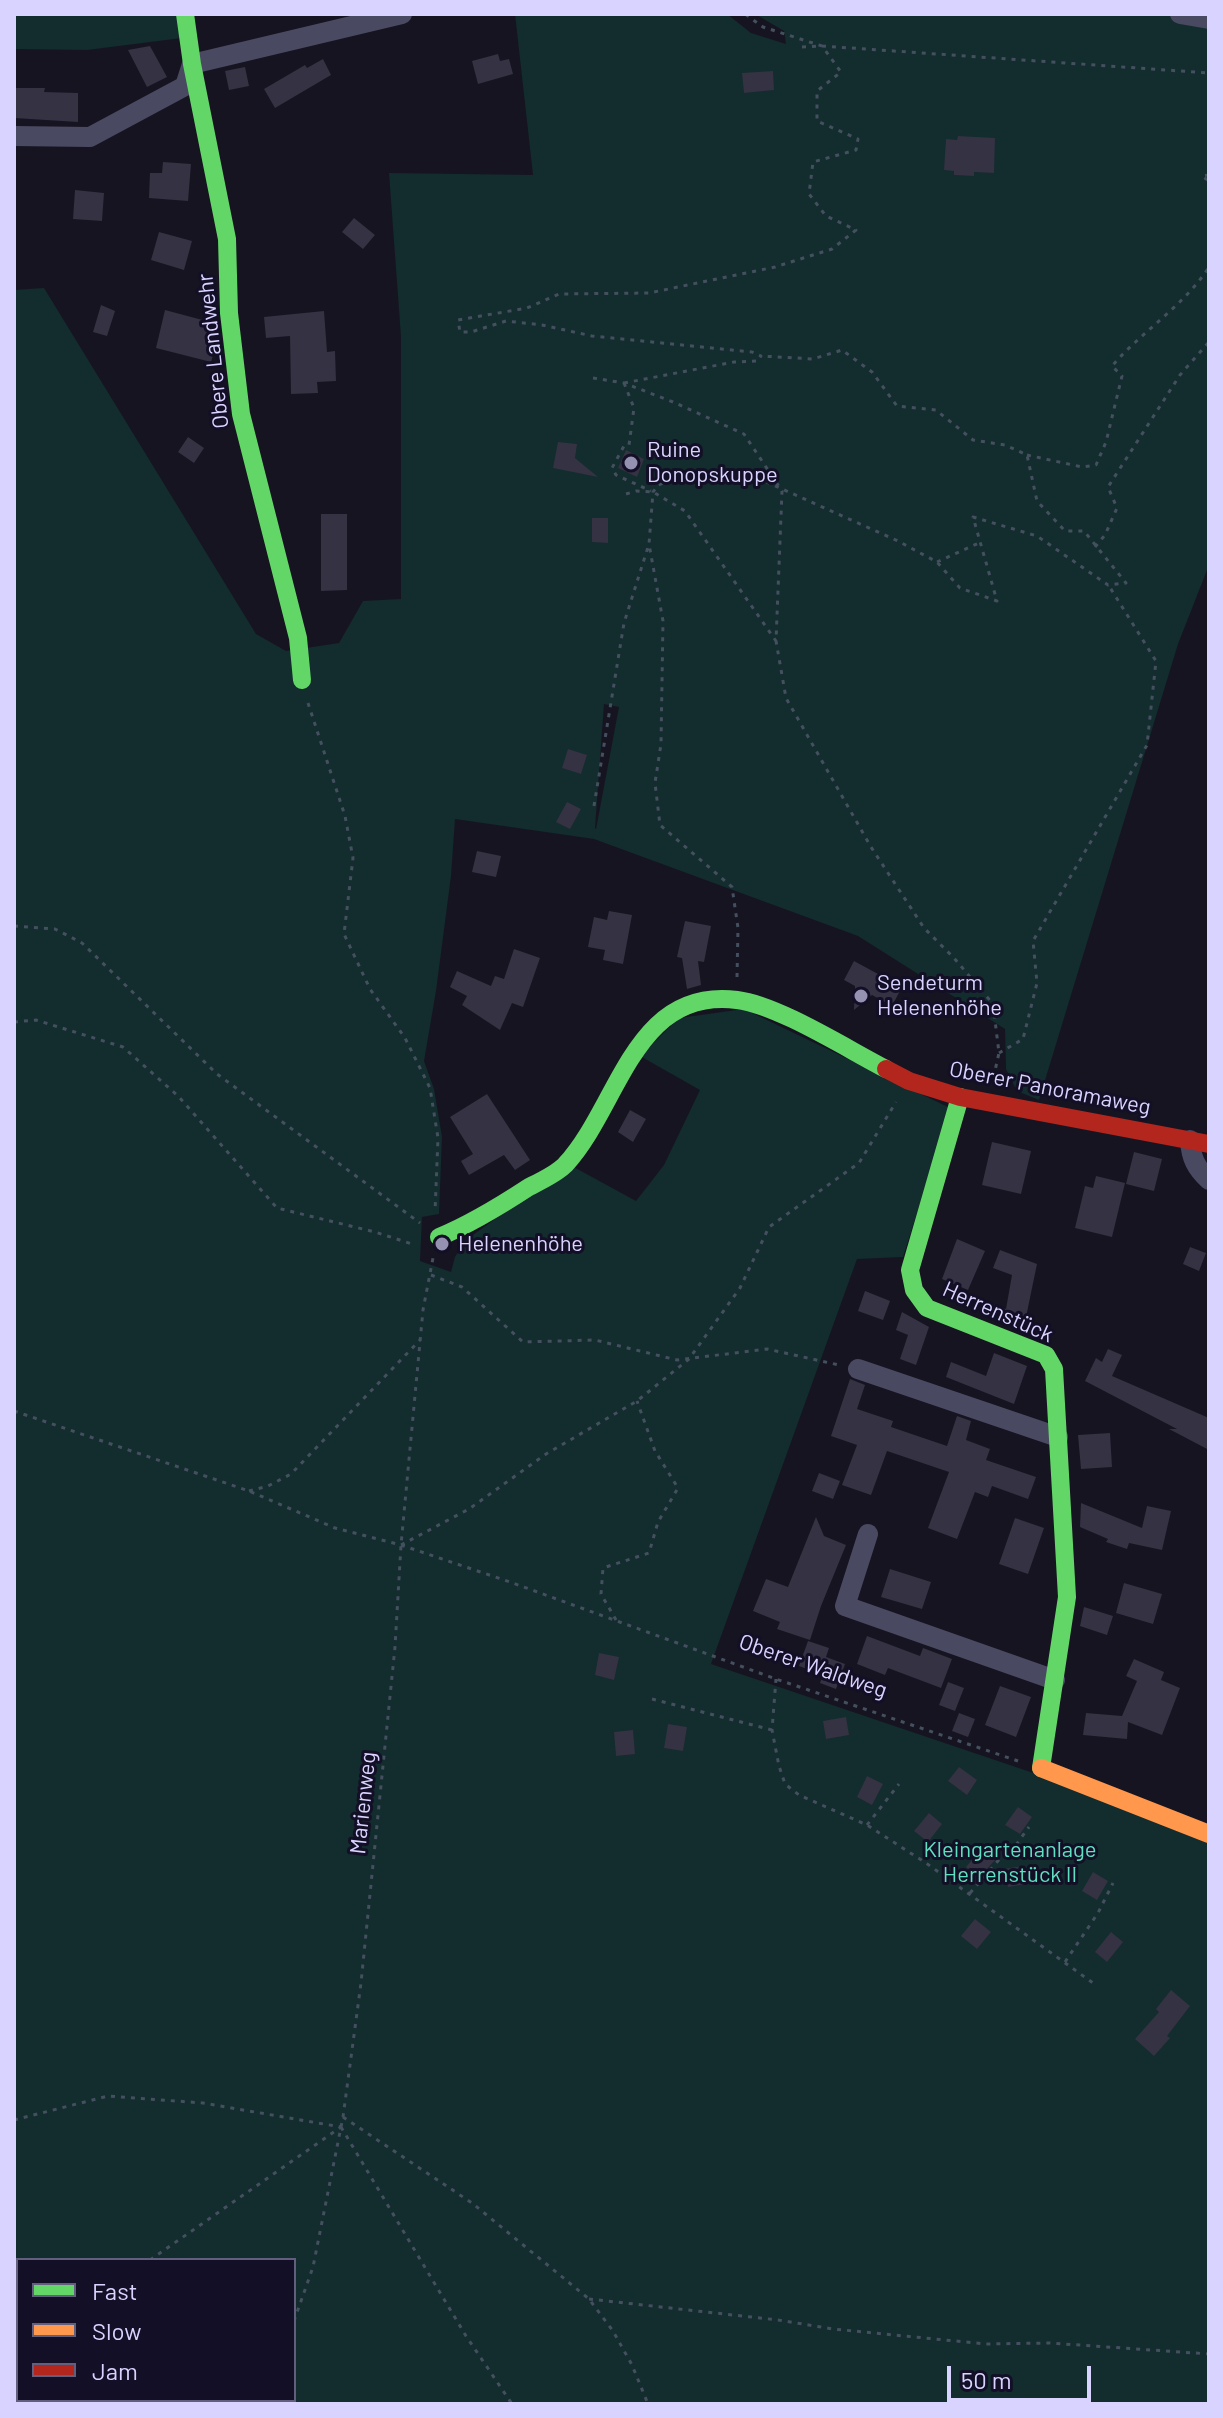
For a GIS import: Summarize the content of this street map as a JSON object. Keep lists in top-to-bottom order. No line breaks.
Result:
{"streets":{"street":["Obere Landwehr","Oberer Panoramaweg","Herrenstück"],"path":["Oberer Waldweg","Marienweg"]},"crossings":[["Obere Landwehr","Marienweg"],["Oberer Panoramaweg","Herrenstück"],["Oberer Panoramaweg","Marienweg"],["Herrenstück","Oberer Waldweg"],["Oberer Waldweg","Marienweg"]],"parks":["Kleingartenanlage Herrenstück II"],"places":["Ruine Donopskuppe","Sendeturm Helenenhöhe","Helenenhöhe"],"legend":["Fast","Slow","Jam"],"scale_bar":"50 m"}
